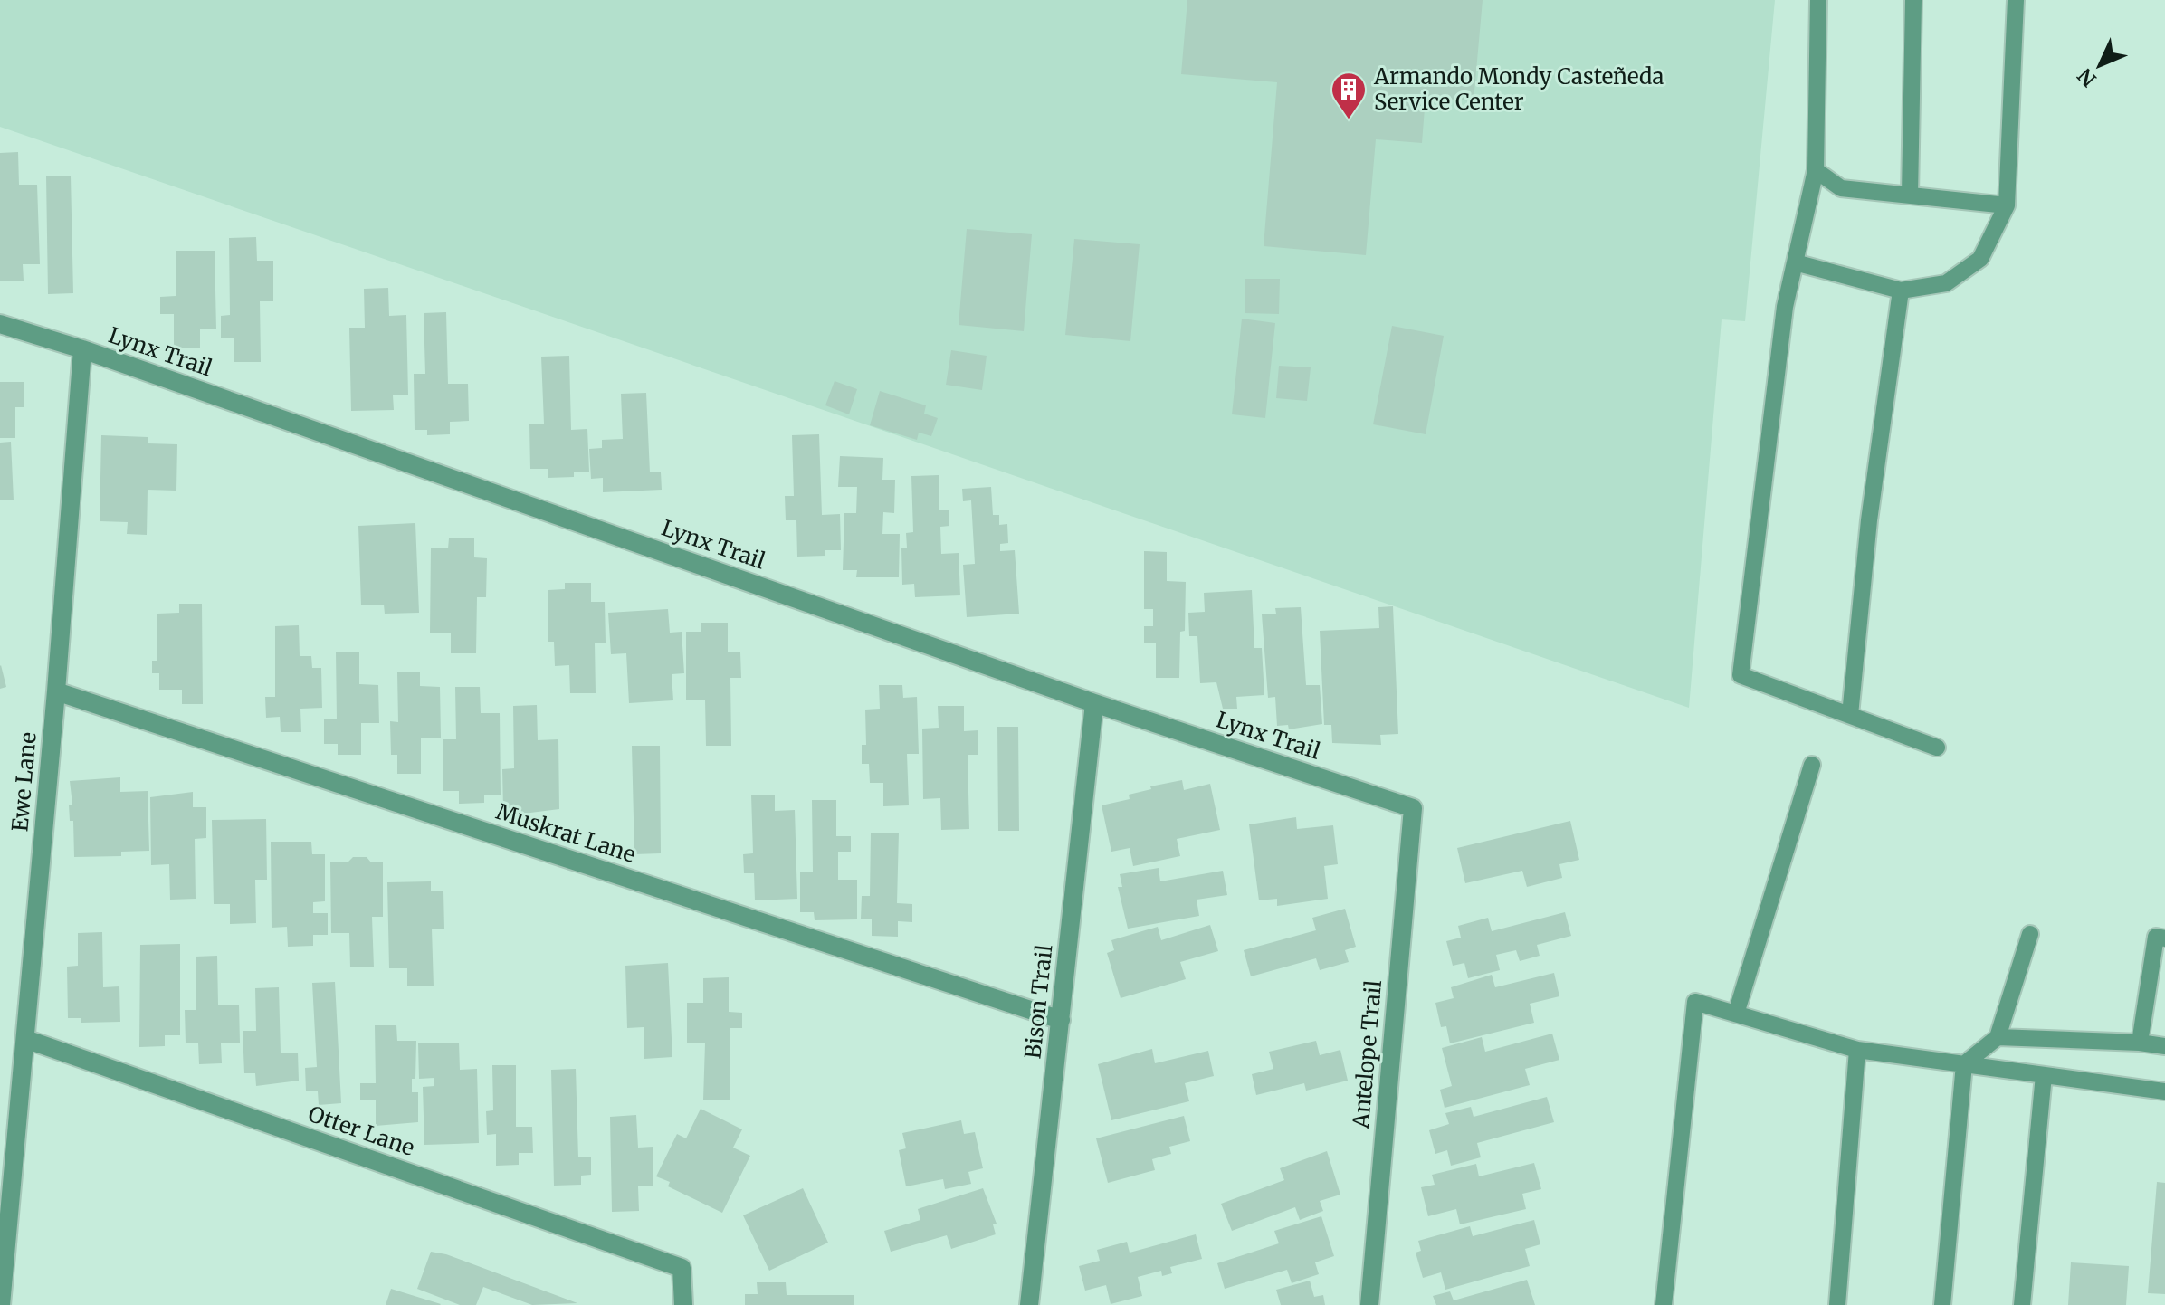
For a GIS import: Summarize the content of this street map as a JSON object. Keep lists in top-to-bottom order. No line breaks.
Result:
{"streets":{"street":["Lynx Trail","Ewe Lane","Muskrat Lane","Bison Trail","Antelope Trail","Otter Lane"]},"crossings":[["Lynx Trail","Ewe Lane"],["Lynx Trail","Bison Trail"],["Lynx Trail","Antelope Trail"],["Ewe Lane","Muskrat Lane"],["Ewe Lane","Otter Lane"],["Muskrat Lane","Bison Trail"]],"places":{"building":["Armando Mondy Casteñeda Service Center"]},"north":"bottom left"}
